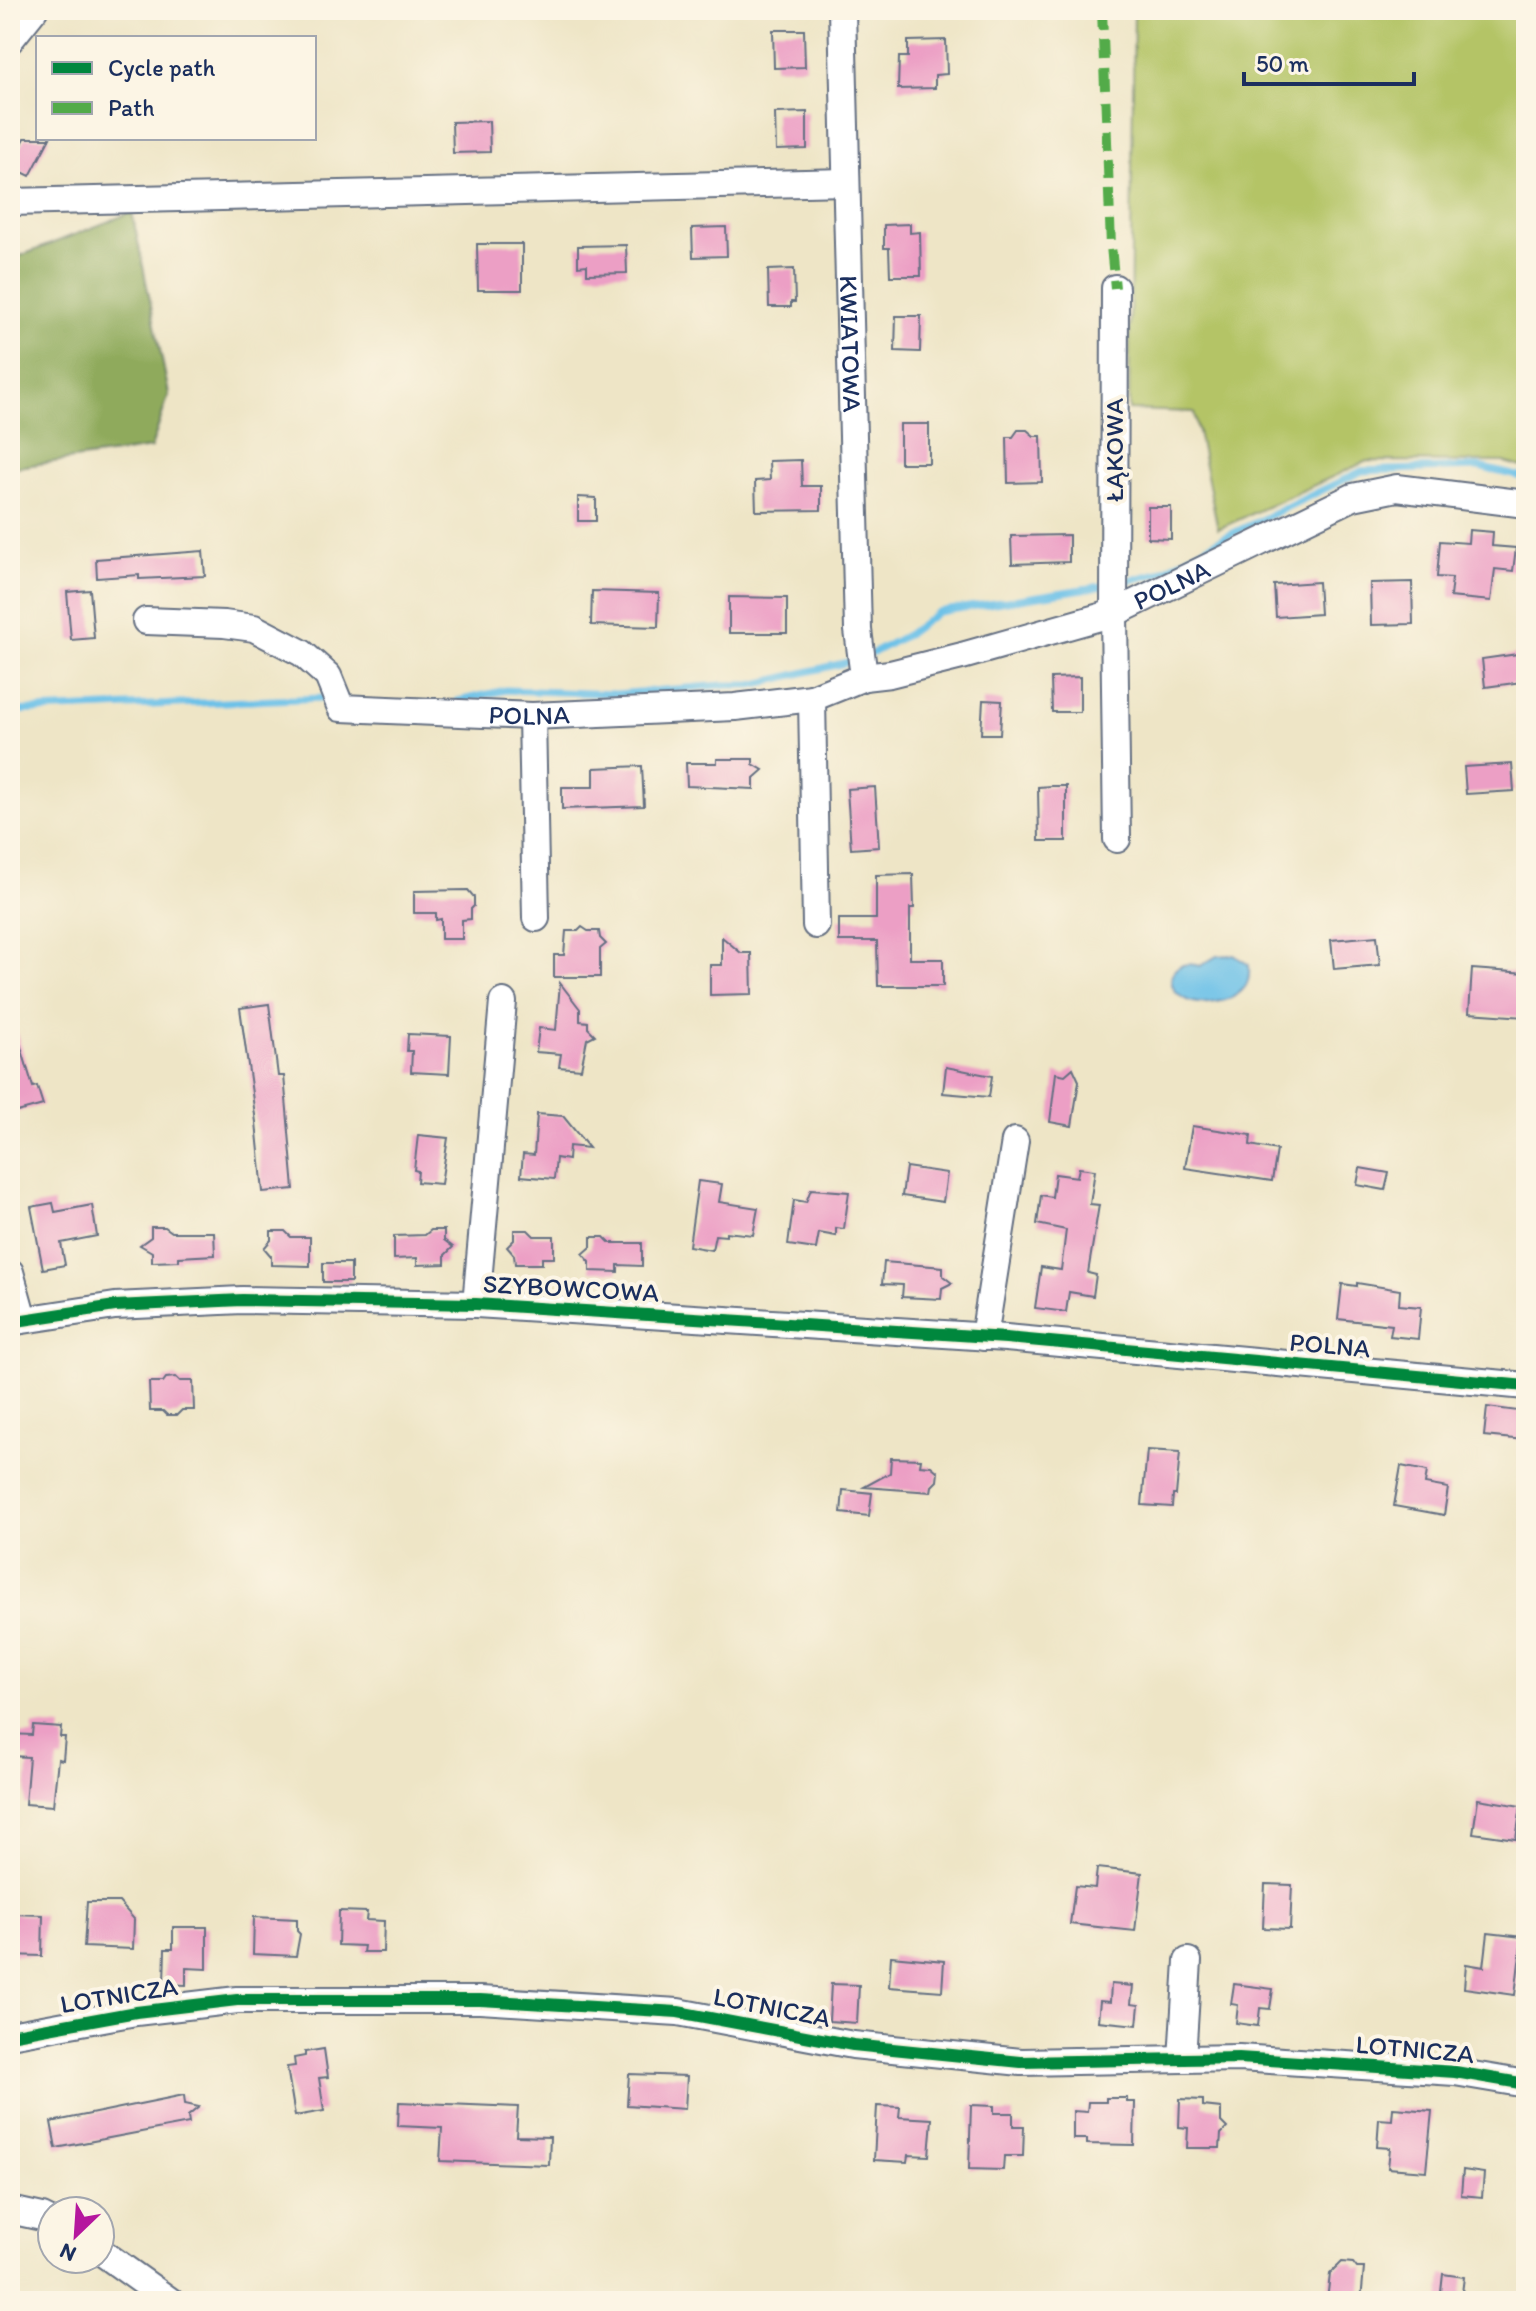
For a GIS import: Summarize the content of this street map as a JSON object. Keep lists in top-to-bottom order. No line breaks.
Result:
{"streets":{"street":["KWIATOWA","ŁĄKOWA","POLNA","SZYBOWCOWA","LOTNICZA"]},"crossings":[["KWIATOWA","POLNA"],["ŁĄKOWA","POLNA"],["POLNA","SZYBOWCOWA"]],"legend":["Cycle path","Path"],"scale_bar":"50 m","north":"bottom left"}
